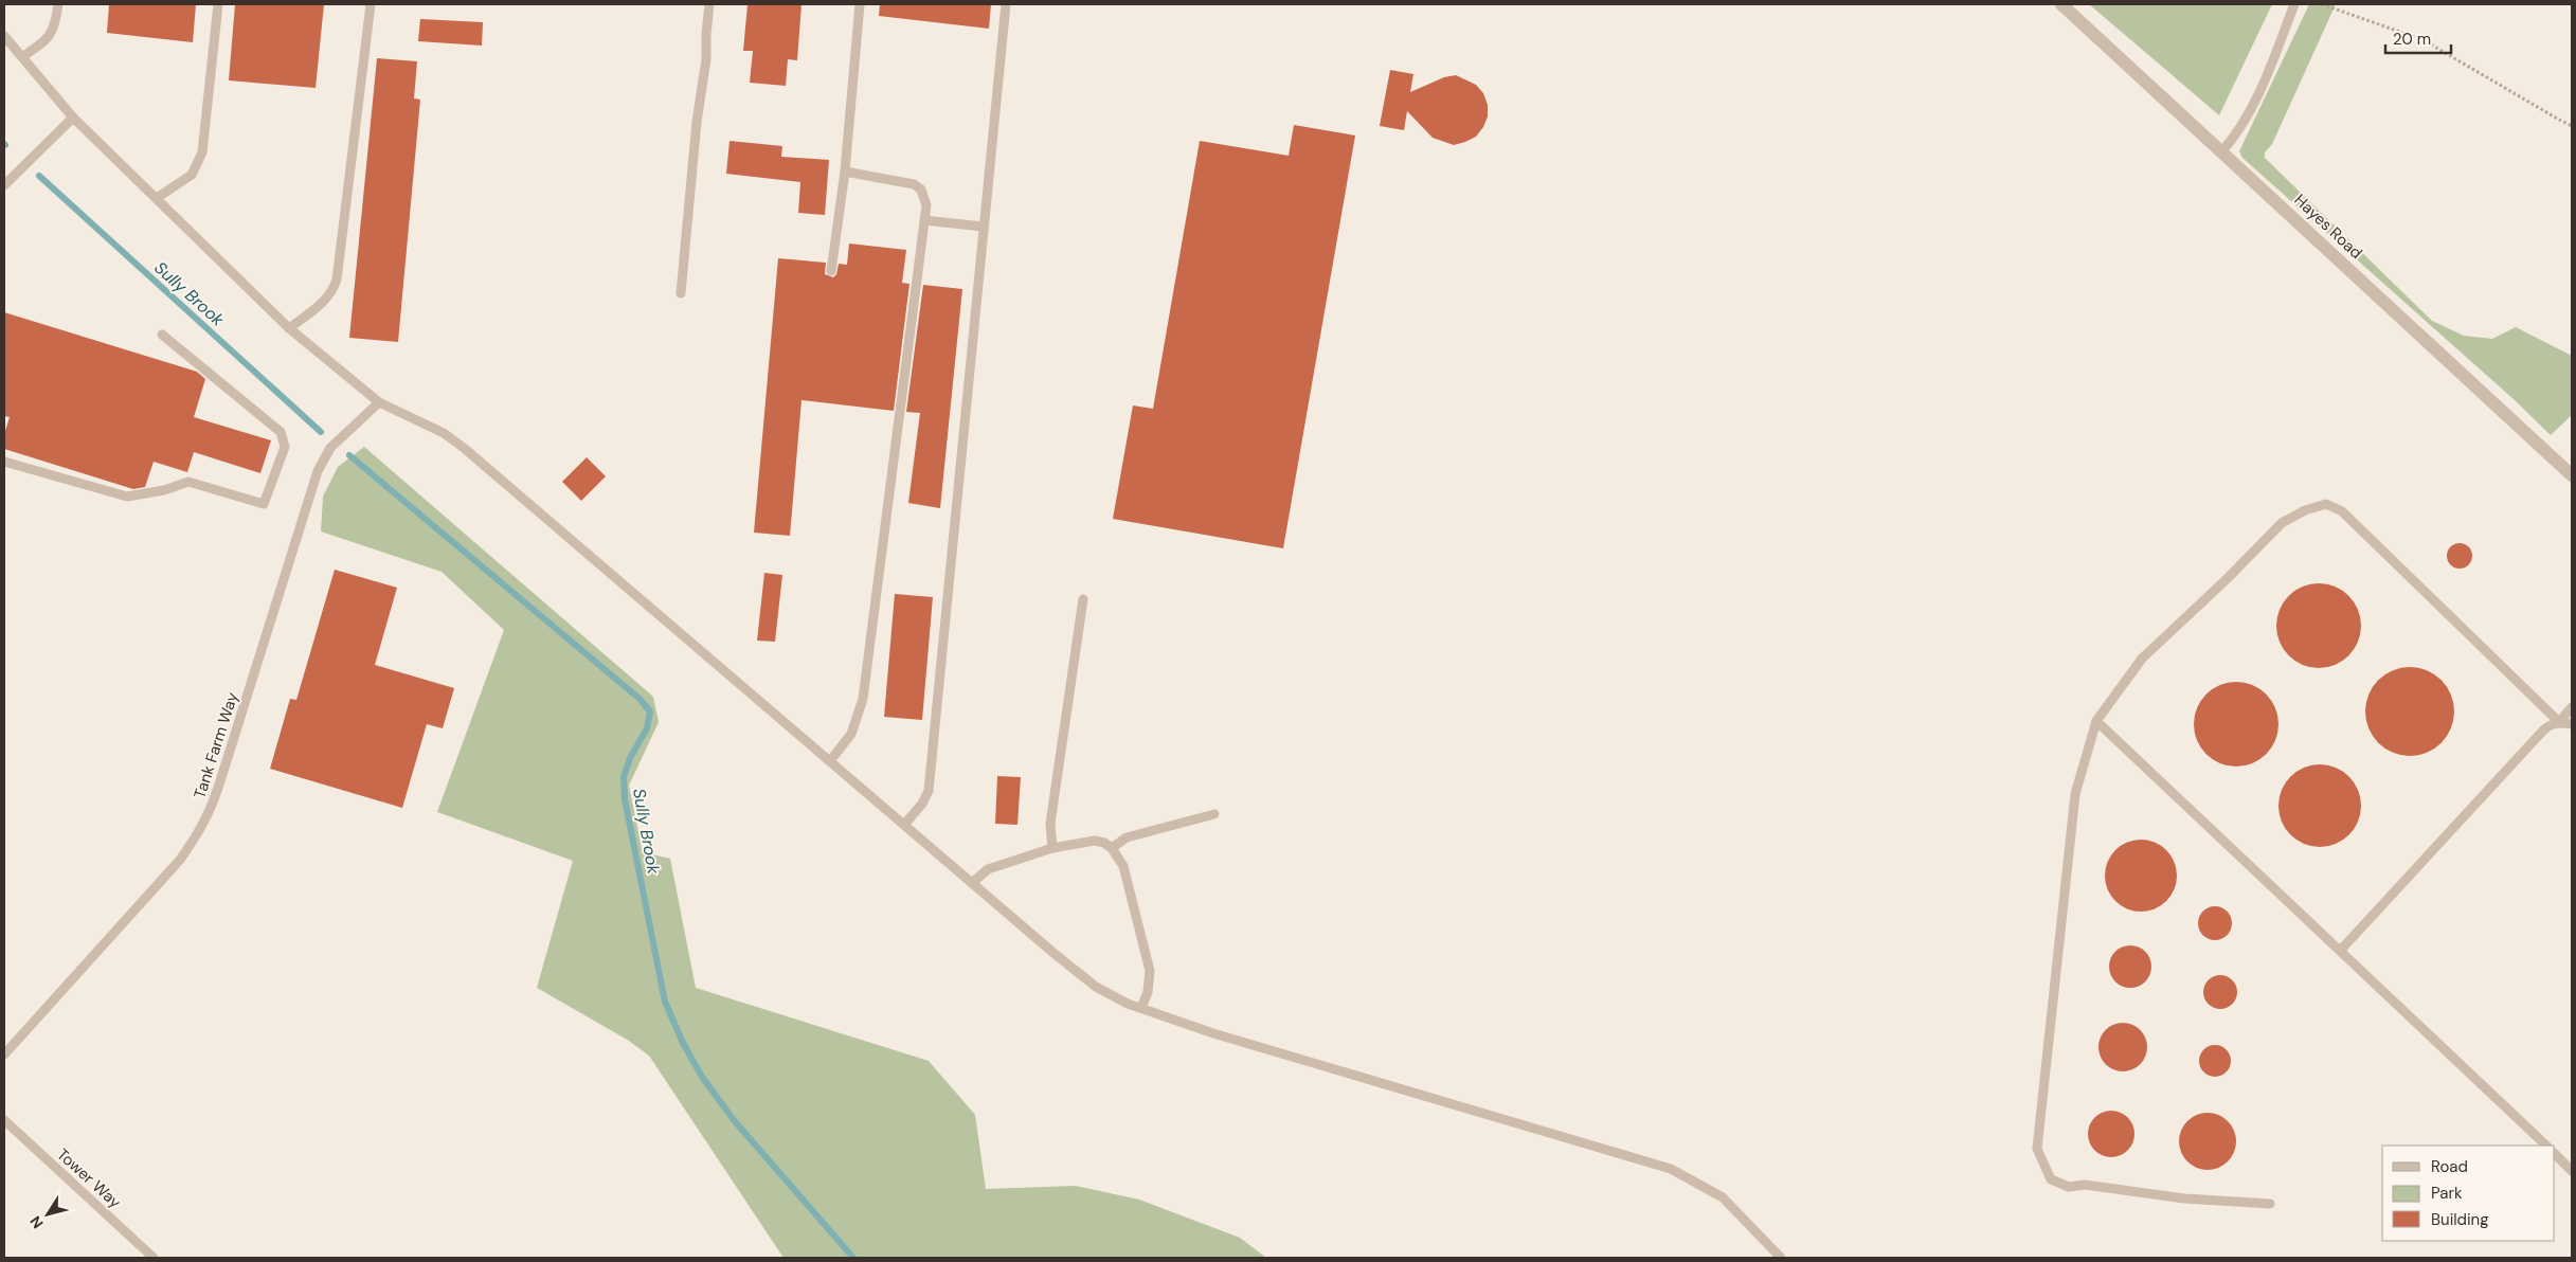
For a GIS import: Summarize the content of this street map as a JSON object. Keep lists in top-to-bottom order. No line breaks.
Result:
{"streets":{"street":["Hayes Road"],"lane":["Tank Farm Way","Tower Way"]},"water":["Sully Brook"],"legend":["Road","Park","Building"],"scale_bar":"20 m","north":"bottom left"}
